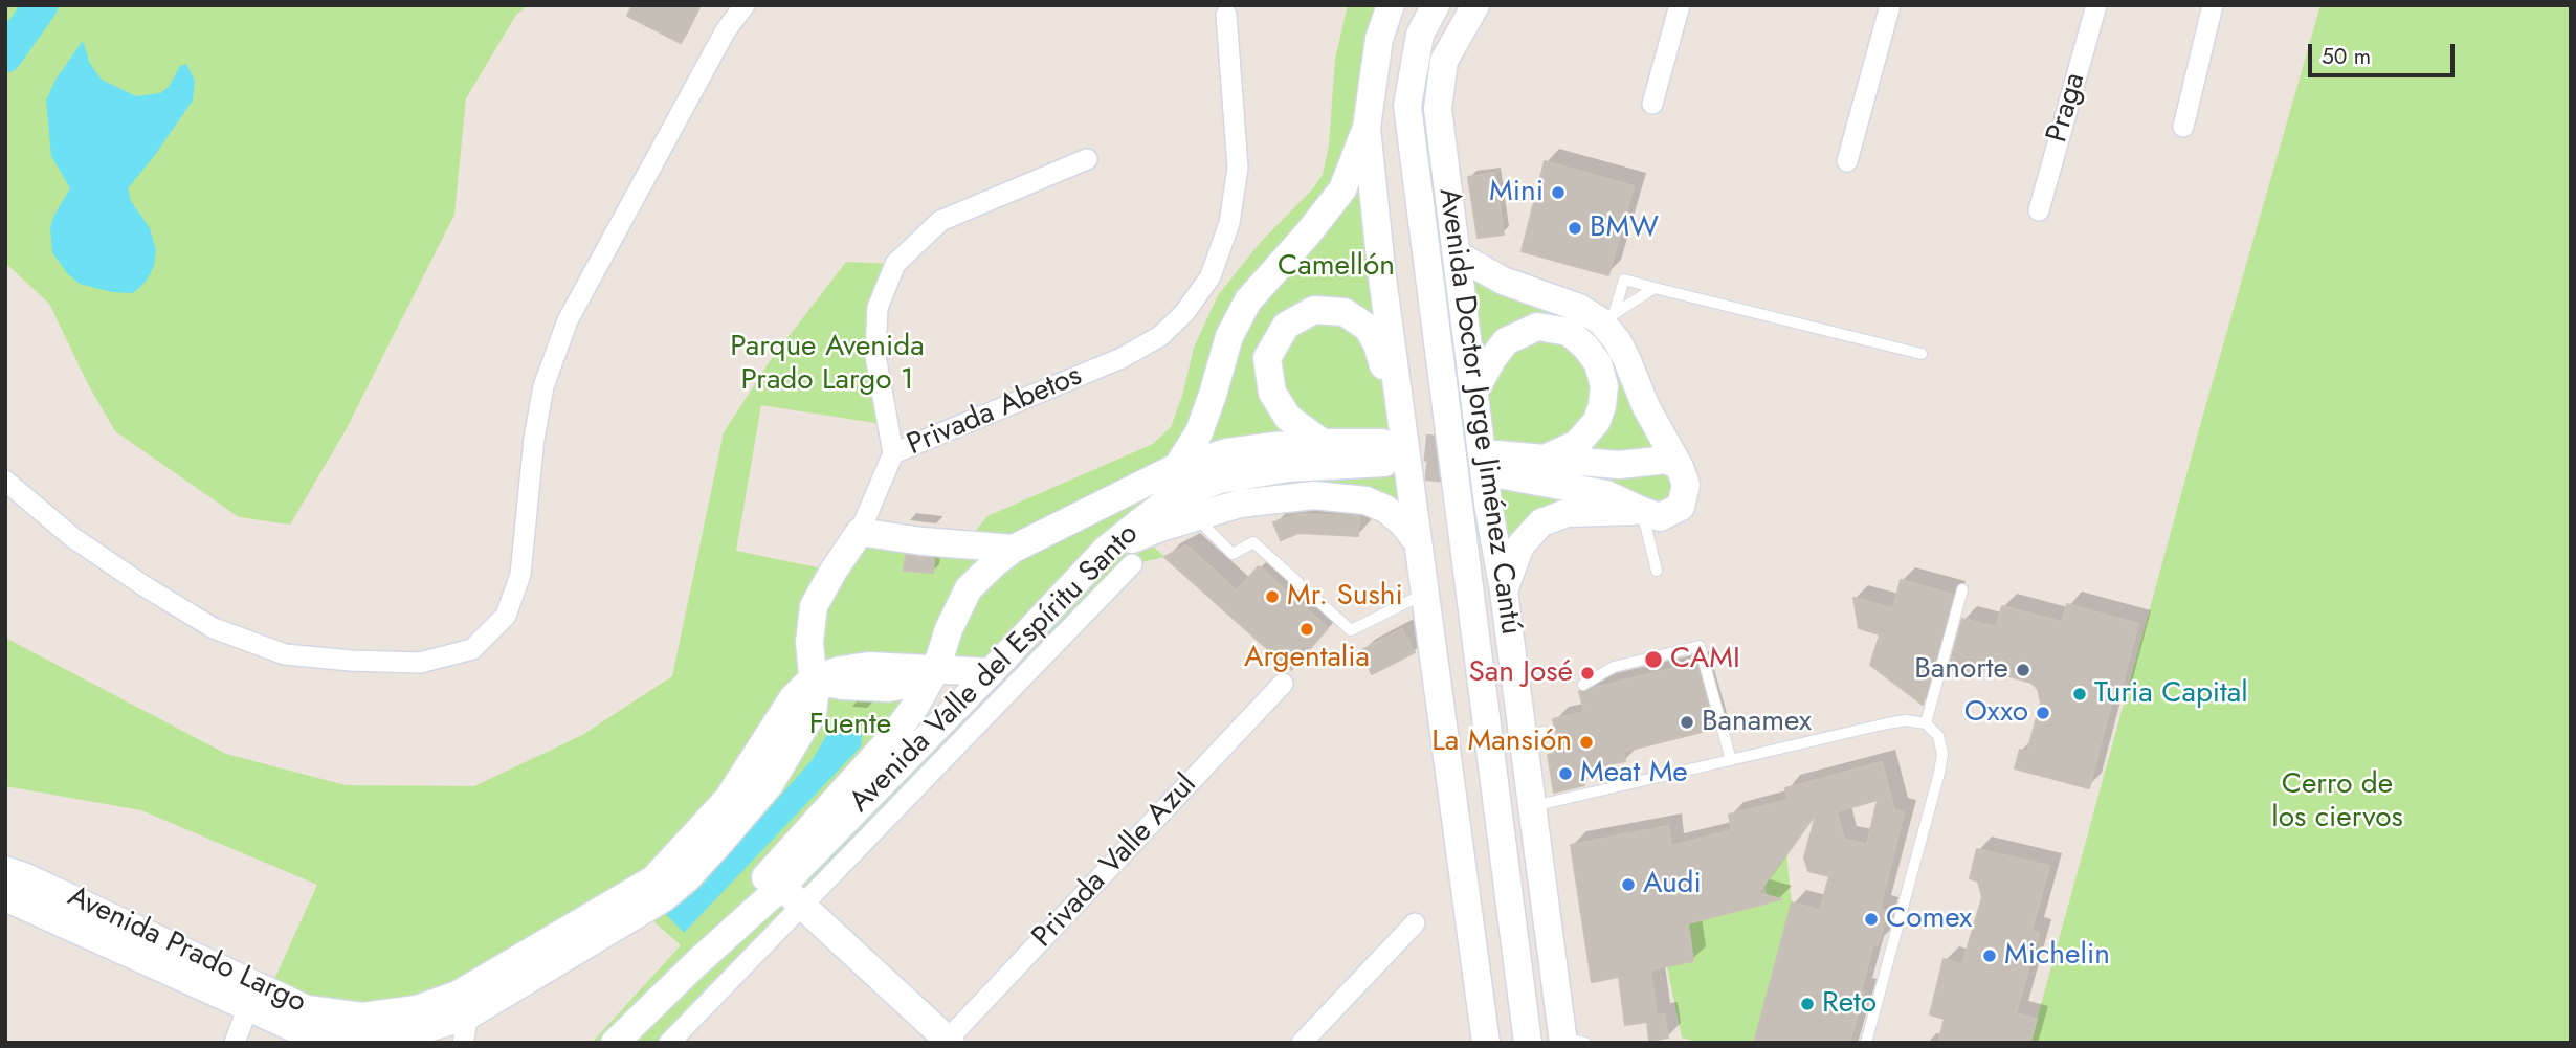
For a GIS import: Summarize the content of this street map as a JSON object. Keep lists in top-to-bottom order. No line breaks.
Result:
{"streets":{"main road":["Avenida Doctor Jorge Jiménez Cantú","Avenida Valle del Espíritu Santo","Avenida Prado Largo"],"street":["Praga","Privada Abetos","Privada Valle Azul"]},"parks":["Camellón","Parque Avenida Prado Largo 1","Fuente","Cerro de los ciervos"],"places":["Mini","BMW","Mr. Sushi","Argentalia","CAMI","Banorte","San José","Turia Capital","Oxxo","Banamex","La Mansión","Meat Me","Audi","Comex","Michelin","Reto"],"scale_bar":"50 m"}
